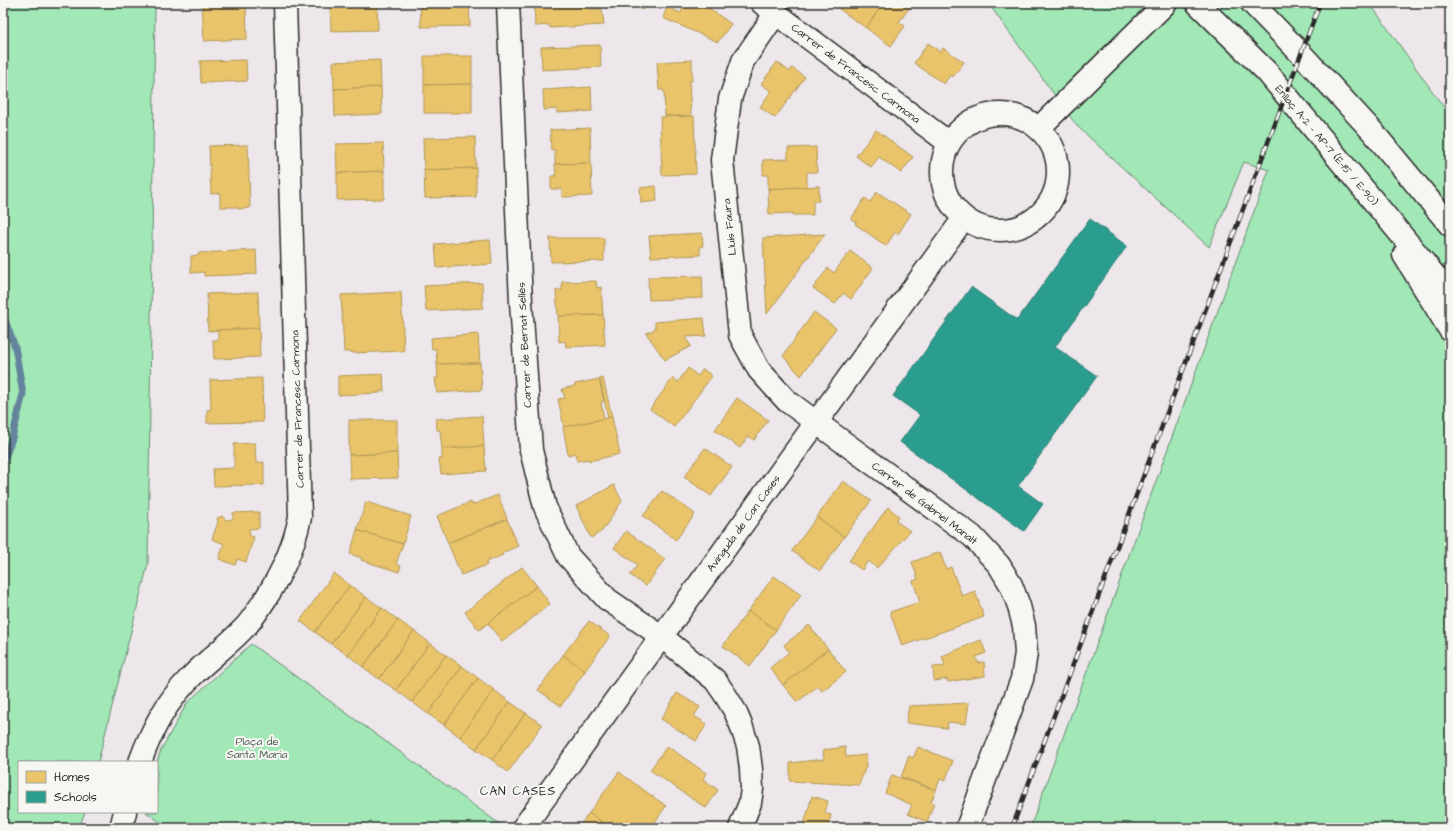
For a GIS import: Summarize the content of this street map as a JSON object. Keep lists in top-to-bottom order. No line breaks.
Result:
{"streets":{"main road":["Carrer de Francesc Carmona","Enllaç A-2 - AP-7 (E-15 / E-90)","Lluís Faura","Carrer de Bernat Sellés","Carrer de Gabriel Manalt","Avinguda de Can Cases"]},"crossings":[["Carrer de Francesc Carmona","Lluís Faura"],["Carrer de Francesc Carmona","Avinguda de Can Cases"],["Lluís Faura","Carrer de Gabriel Manalt"],["Lluís Faura","Avinguda de Can Cases"],["Carrer de Bernat Sellés","Avinguda de Can Cases"],["Carrer de Gabriel Manalt","Avinguda de Can Cases"]],"districts":["CAN CASES"],"parks":["Plaça de Santa Maria"],"legend":["Homes","Schools"]}
